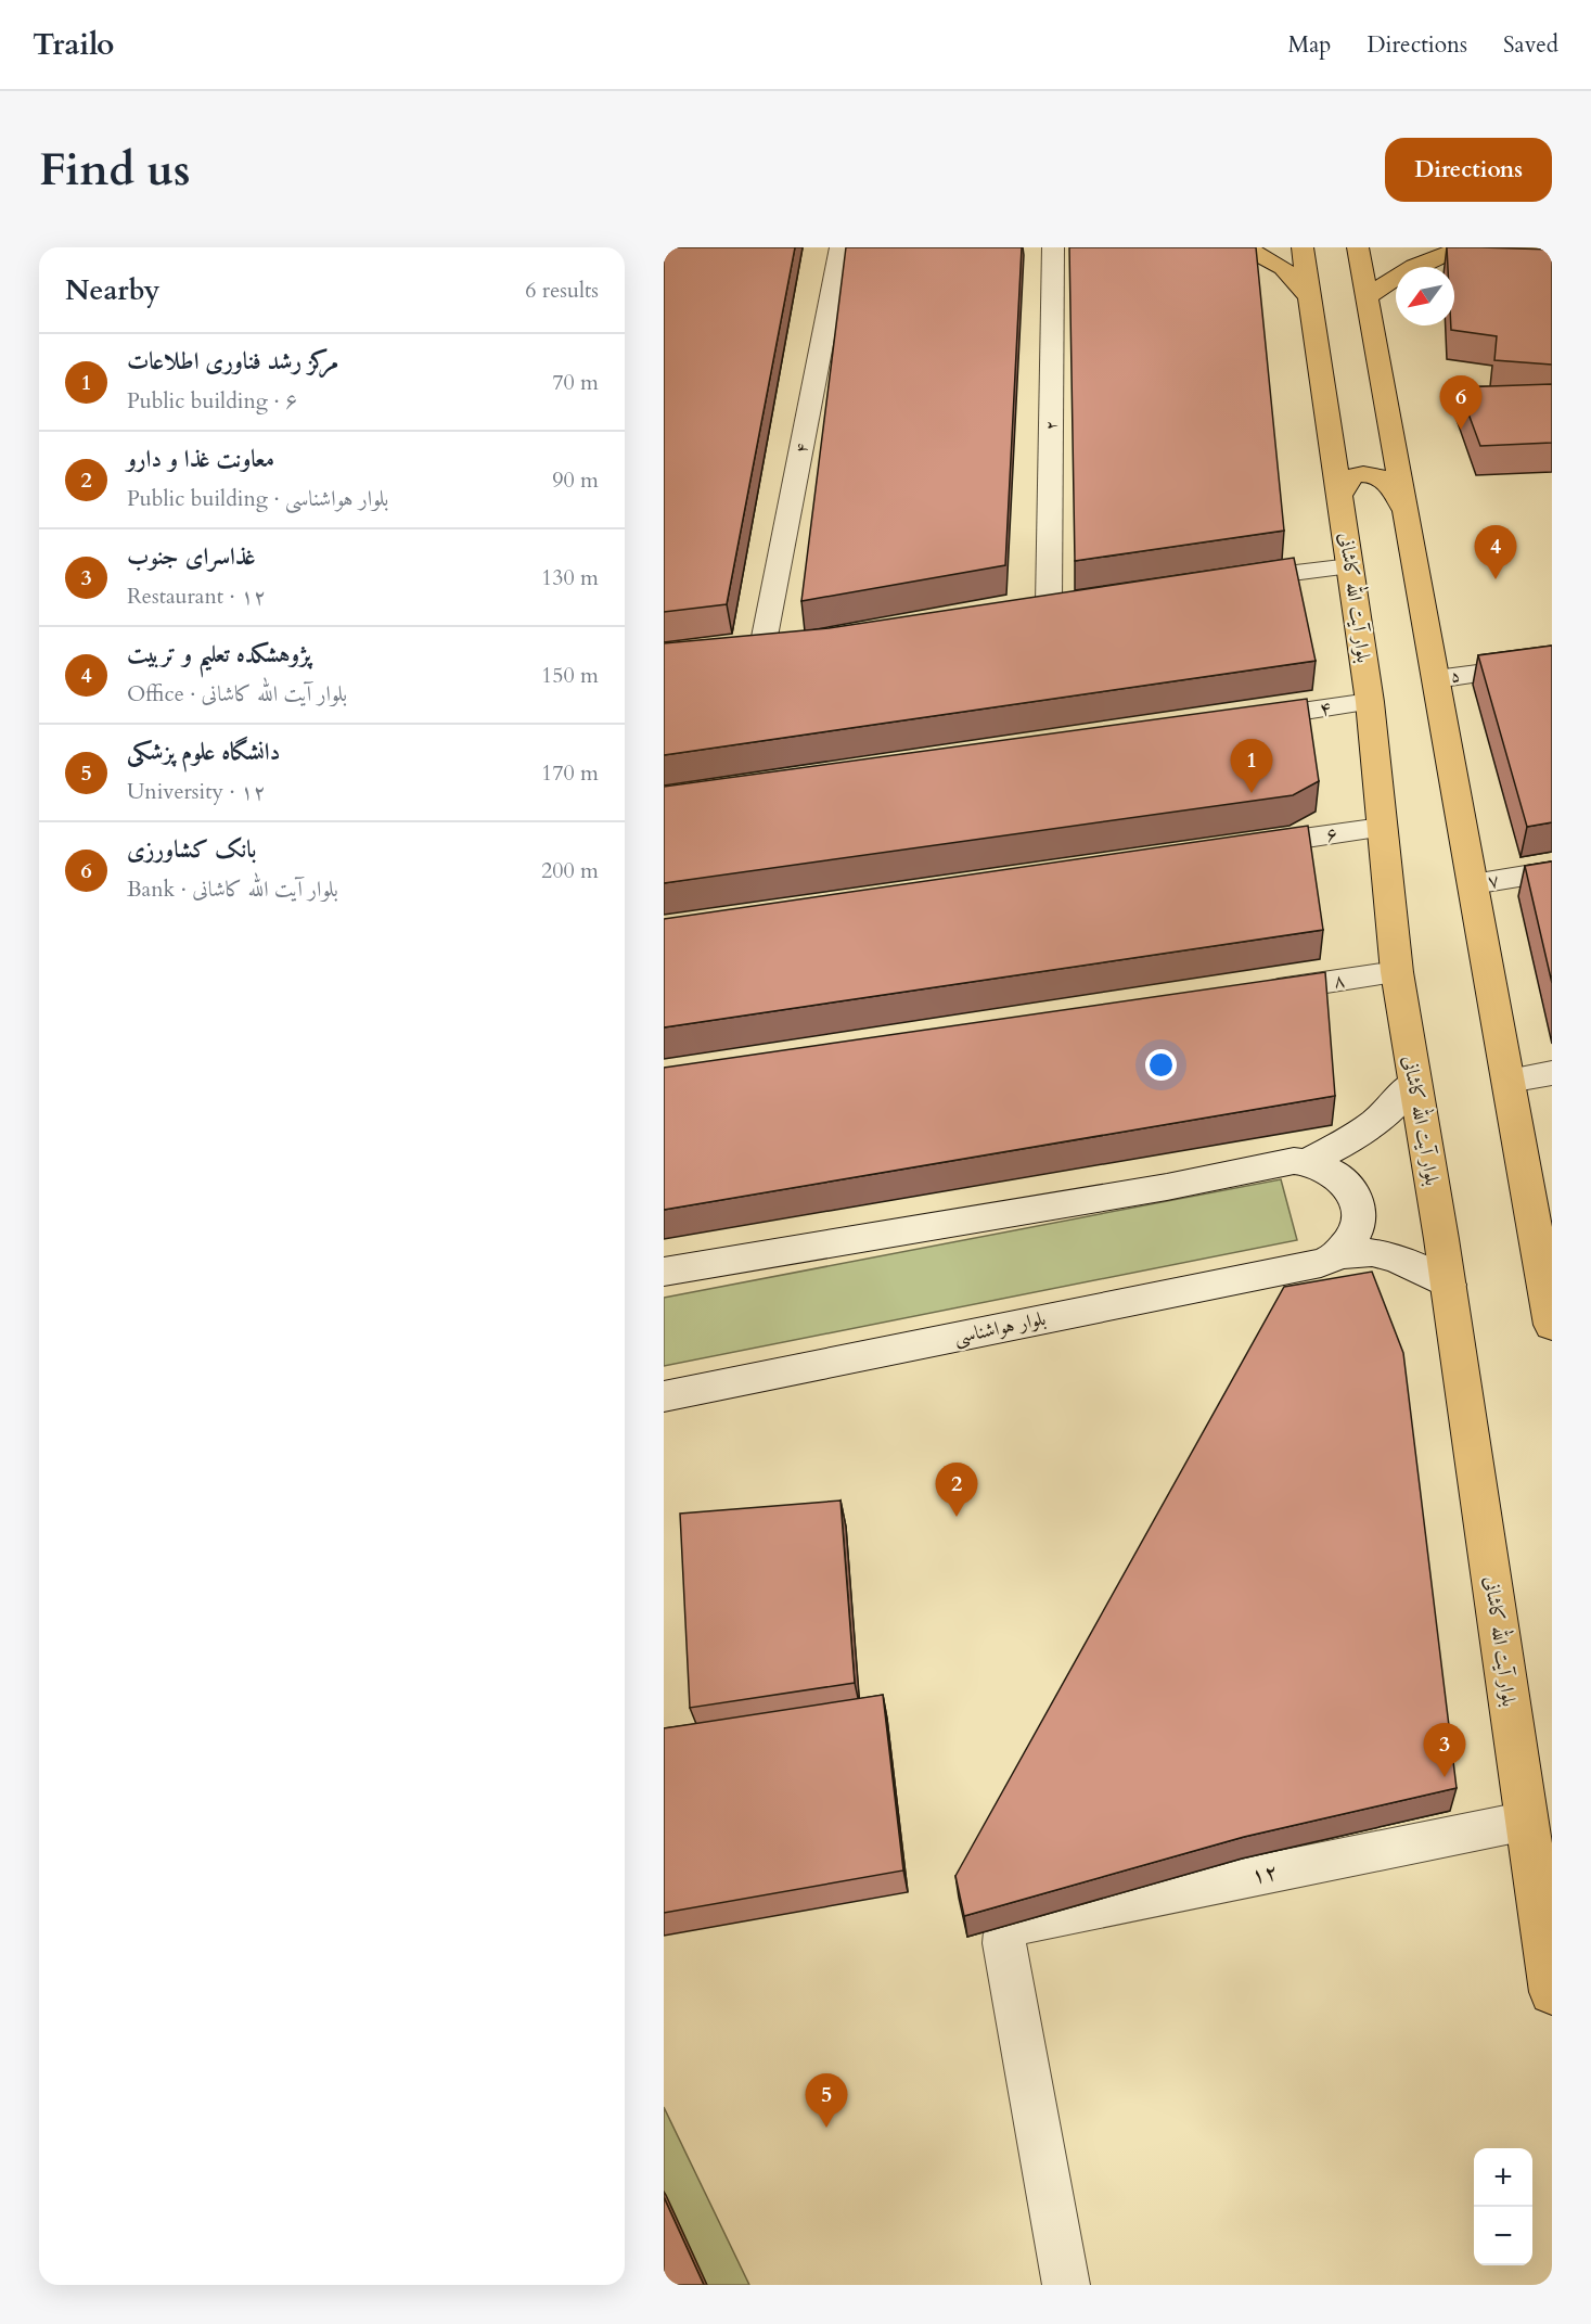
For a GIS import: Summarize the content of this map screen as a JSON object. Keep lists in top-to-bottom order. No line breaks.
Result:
{"streets":{"main road":["بلوار آیت الله کاشانی","بلوار هواشناسی"],"street":["۲","۴","۵","۶","۷","۸","۱۲"]},"crossings":[["۴","بلوار آیت الله کاشانی"],["بلوار آیت الله کاشانی","۶"],["بلوار آیت الله کاشانی","۸"],["بلوار آیت الله کاشانی","بلوار هواشناسی"],["بلوار آیت الله کاشانی","۱۲"]],"north":"bottom left","page":{"header":"Trailo","nav":["Map","Directions","Saved"],"buttons":"Directions","title":"Find us","heading":["Nearby","6 results"],"list":[{"mark":"1","name":"مرکز رشد فناوری اطلاعات","note":"Public building · ۶","value":"70 m"},{"mark":"2","name":"معاونت غذا و دارو","note":"Public building · بلوار هواشناسی","value":"90 m"},{"mark":"3","name":"غذاسرای جنوب","note":"Restaurant · ۱۲","value":"130 m"},{"mark":"4","name":"پژوهشکده تعلیم و تربیت","note":"Office · بلوار آیت الله کاشانی","value":"150 m"},{"mark":"5","name":"دانشگاه علوم پزشکی","note":"University · ۱۲","value":"170 m"},{"mark":"6","name":"بانک کشاورزی","note":"Bank · بلوار آیت الله کاشانی","value":"200 m"}],"pins":["6","4","1","2","3","5"],"map_buttons":["+","−"]}}
